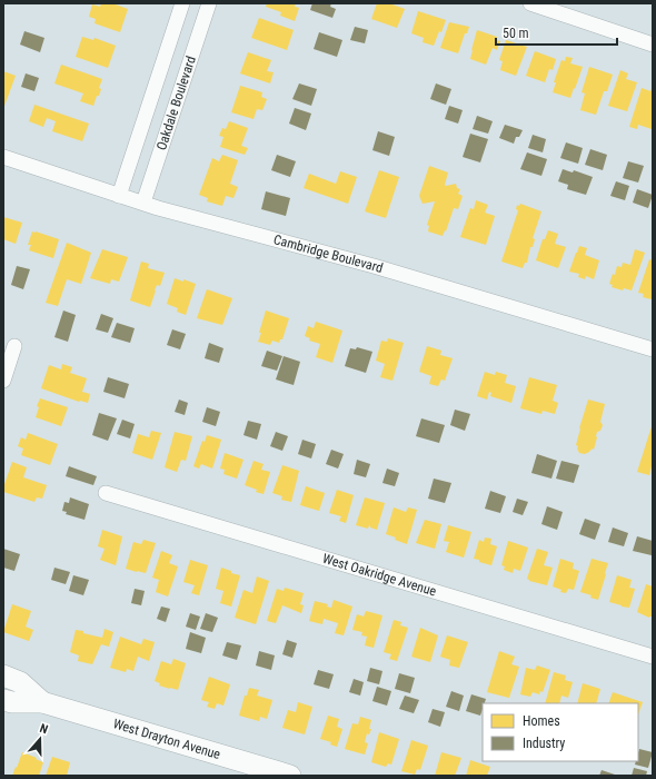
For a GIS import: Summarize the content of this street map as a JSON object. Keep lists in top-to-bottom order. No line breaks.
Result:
{"streets":{"street":["Oakdale Boulevard","Cambridge Boulevard","West Oakridge Avenue","West Drayton Avenue"]},"crossings":[["Oakdale Boulevard","Cambridge Boulevard"]],"legend":["Homes","Industry"],"scale_bar":"50 m","north":"top"}
